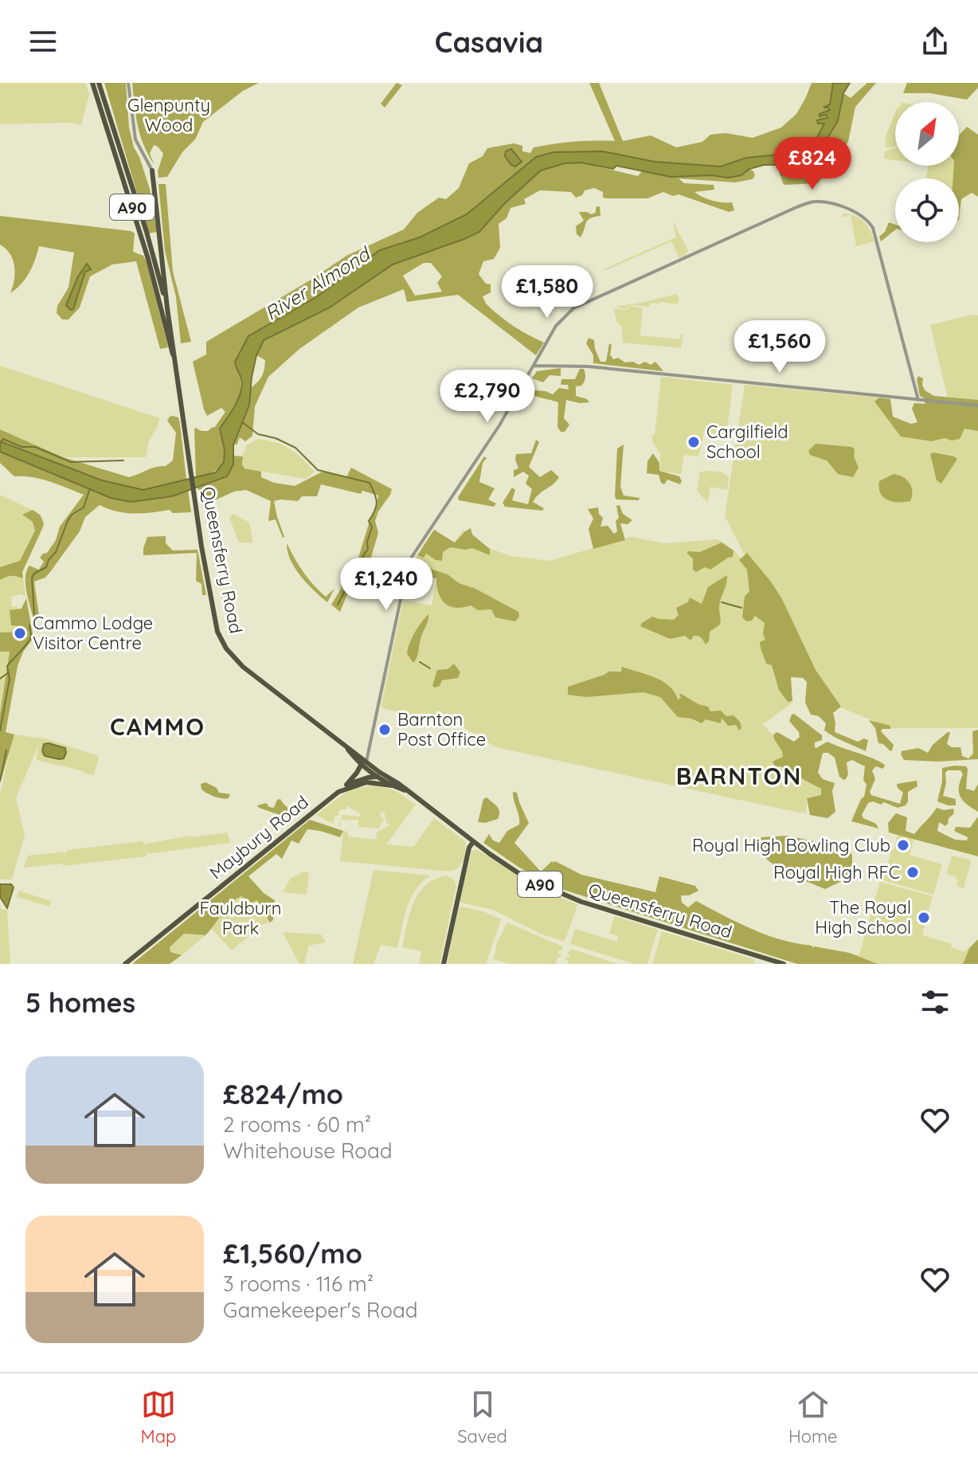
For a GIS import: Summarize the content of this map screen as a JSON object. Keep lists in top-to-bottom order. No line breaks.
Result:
{"streets":{"main road":["A90","Queensferry Road","Maybury Road"]},"crossings":[["A90","Queensferry Road"],["Queensferry Road","Maybury Road"]],"districts":["CAMMO","BARNTON"],"water":["River Almond"],"parks":["Glenpunty Wood","Fauldburn Park"],"places":["Cargilfield School","Cammo Lodge Visitor Centre","Barnton Post Office","Royal High Bowling Club","Royal High RFC","The Royal High School"],"north":"top right","page":{"header":"Casavia","price":["£824","£1,580","£1,560","£2,790","£1,240"],"heading":"5 homes","list":[{"name":"£824/mo","note":"2 rooms · 60 m² · Whitehouse Road"},{"name":"£1,560/mo","note":"3 rooms · 116 m² · Gamekeeper's Road"}],"tabs":["Map","Saved","Home"]}}
